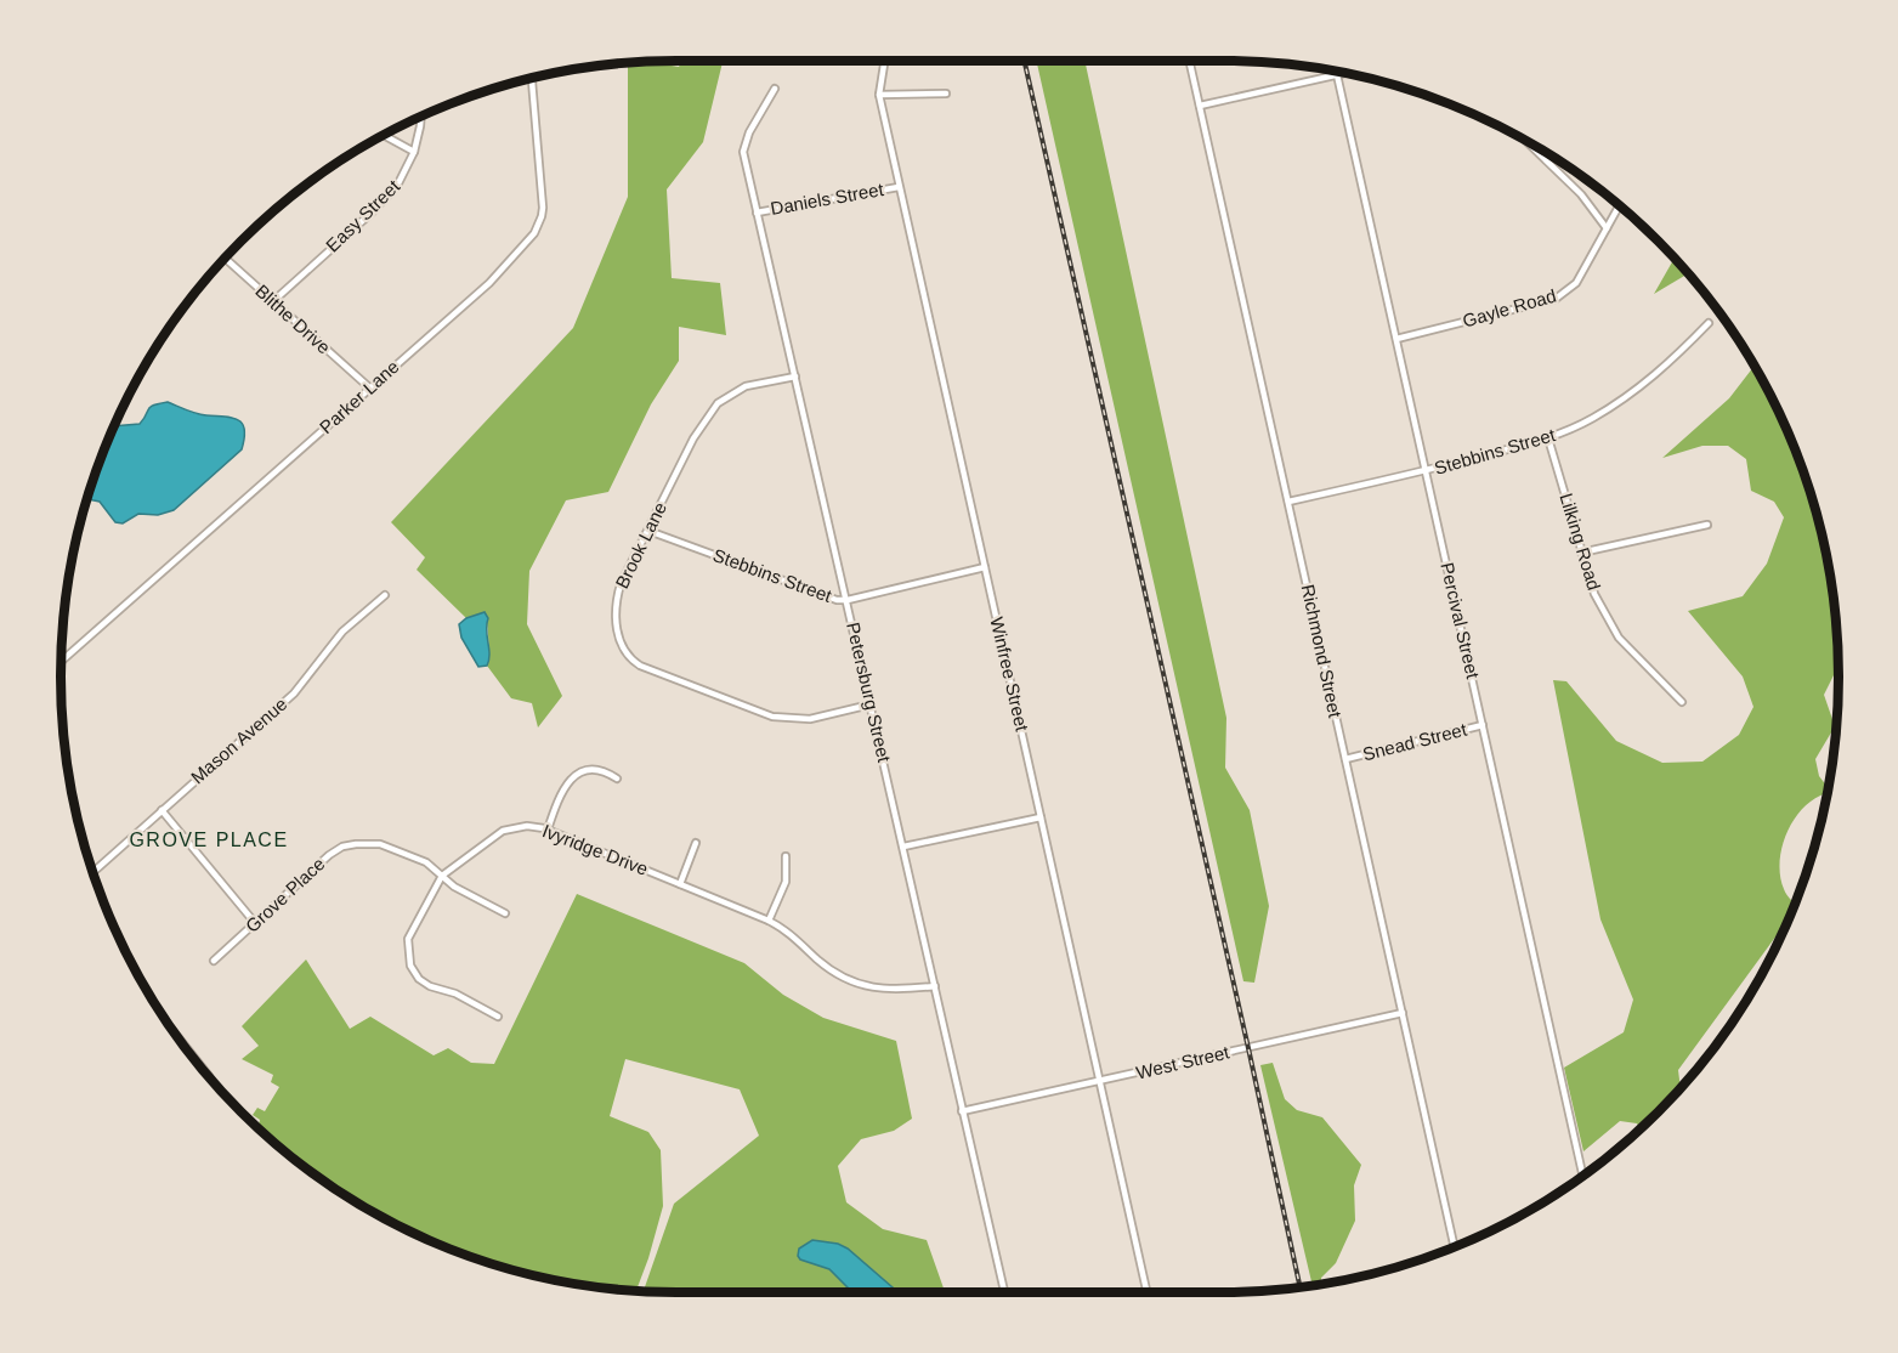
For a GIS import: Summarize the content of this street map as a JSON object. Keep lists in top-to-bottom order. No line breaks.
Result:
{"streets":{"street":["Daniels Street","Easy Street","Gayle Road","Blithe Drive","Parker Lane","Stebbins Street","Lilking Road","Brook Lane","Percival Street","Richmond Street","Winfree Street","Petersburg Street","Mason Avenue","Snead Street","Ivyridge Drive","Grove Place","West Street"]},"crossings":[["Daniels Street","Winfree Street"],["Daniels Street","Petersburg Street"],["Easy Street","Blithe Drive"],["Gayle Road","Percival Street"],["Blithe Drive","Parker Lane"],["Stebbins Street","Lilking Road"],["Stebbins Street","Brook Lane"],["Stebbins Street","Percival Street"],["Stebbins Street","Richmond Street"],["Stebbins Street","Winfree Street"],["Stebbins Street","Petersburg Street"],["Brook Lane","Petersburg Street"],["Percival Street","Snead Street"],["Richmond Street","Snead Street"],["Richmond Street","West Street"],["Winfree Street","West Street"],["Petersburg Street","Ivyridge Drive"],["Petersburg Street","West Street"],["Ivyridge Drive","Grove Place"]],"districts":["GROVE PLACE"]}
